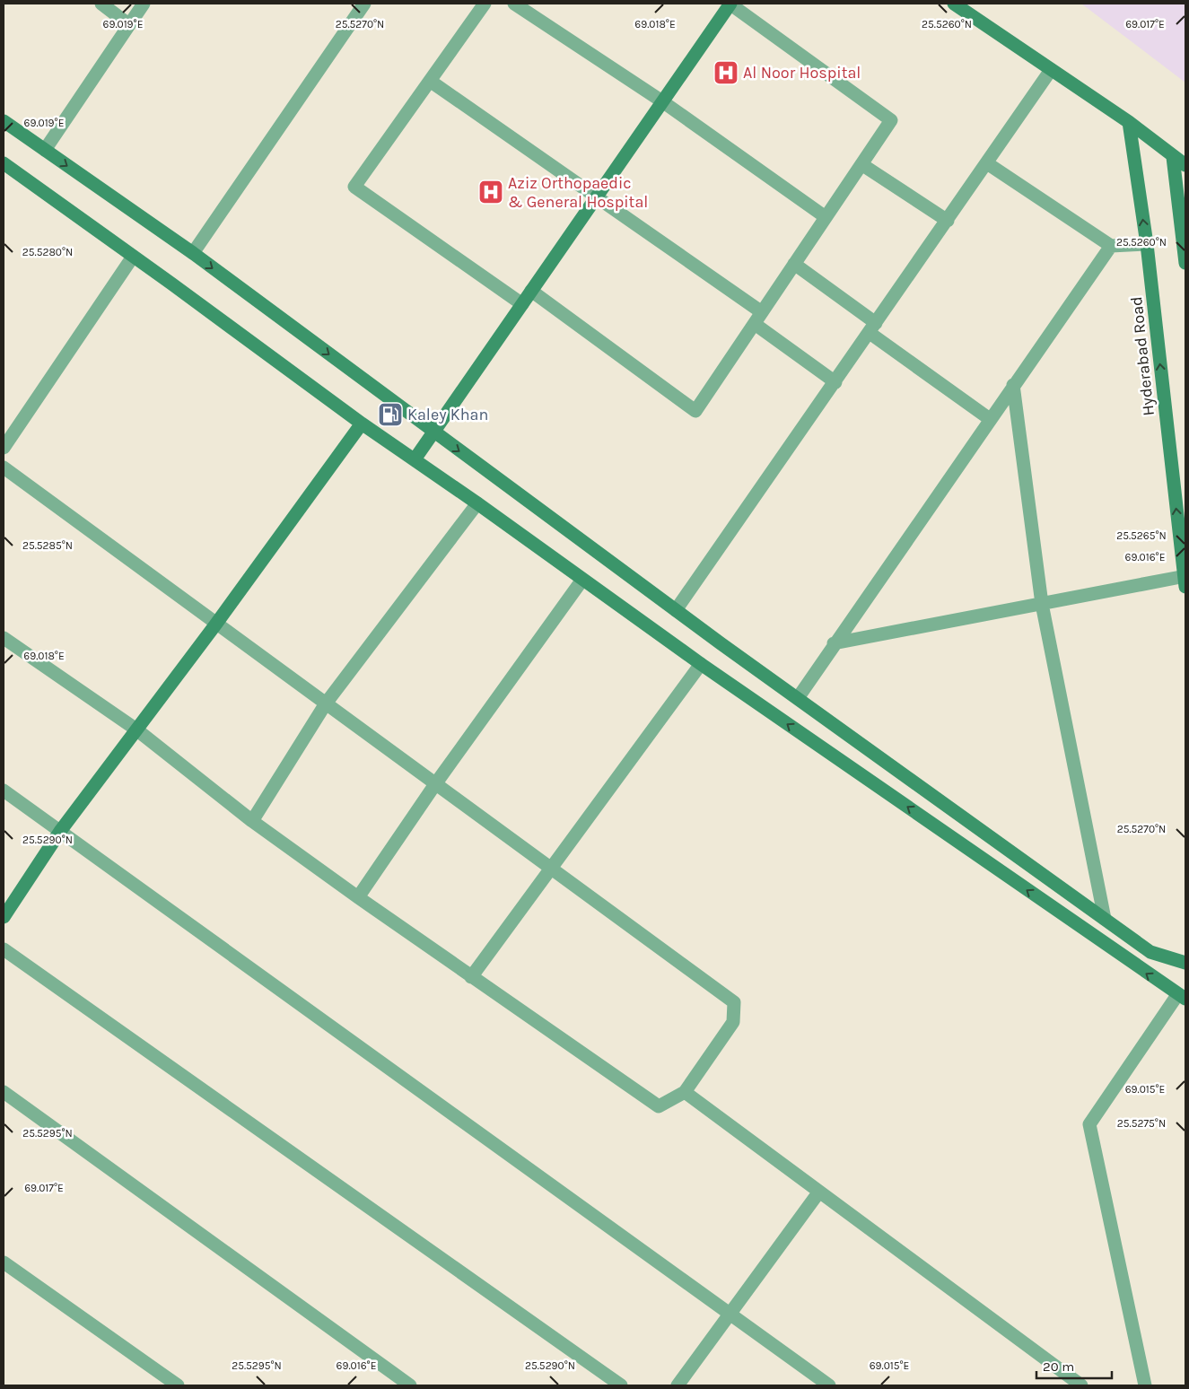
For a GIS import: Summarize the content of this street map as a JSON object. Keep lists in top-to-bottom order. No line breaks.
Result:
{"streets":{"main road":["Hyderabad Road"]},"one_way":["Hyderabad Road"],"places":{"hospital":["Al Noor Hospital","Aziz Orthopaedic & General Hospital"],"fuel station":["Kaley Khan"]},"scale_bar":"20 m","coordinates":["69.019°E","25.5270°N","69.018°E","25.5260°N","69.017°E","25.5280°N","25.5265°N","25.5285°N","69.016°E","25.5290°N","69.015°E","25.5275°N","25.5295°N"]}
